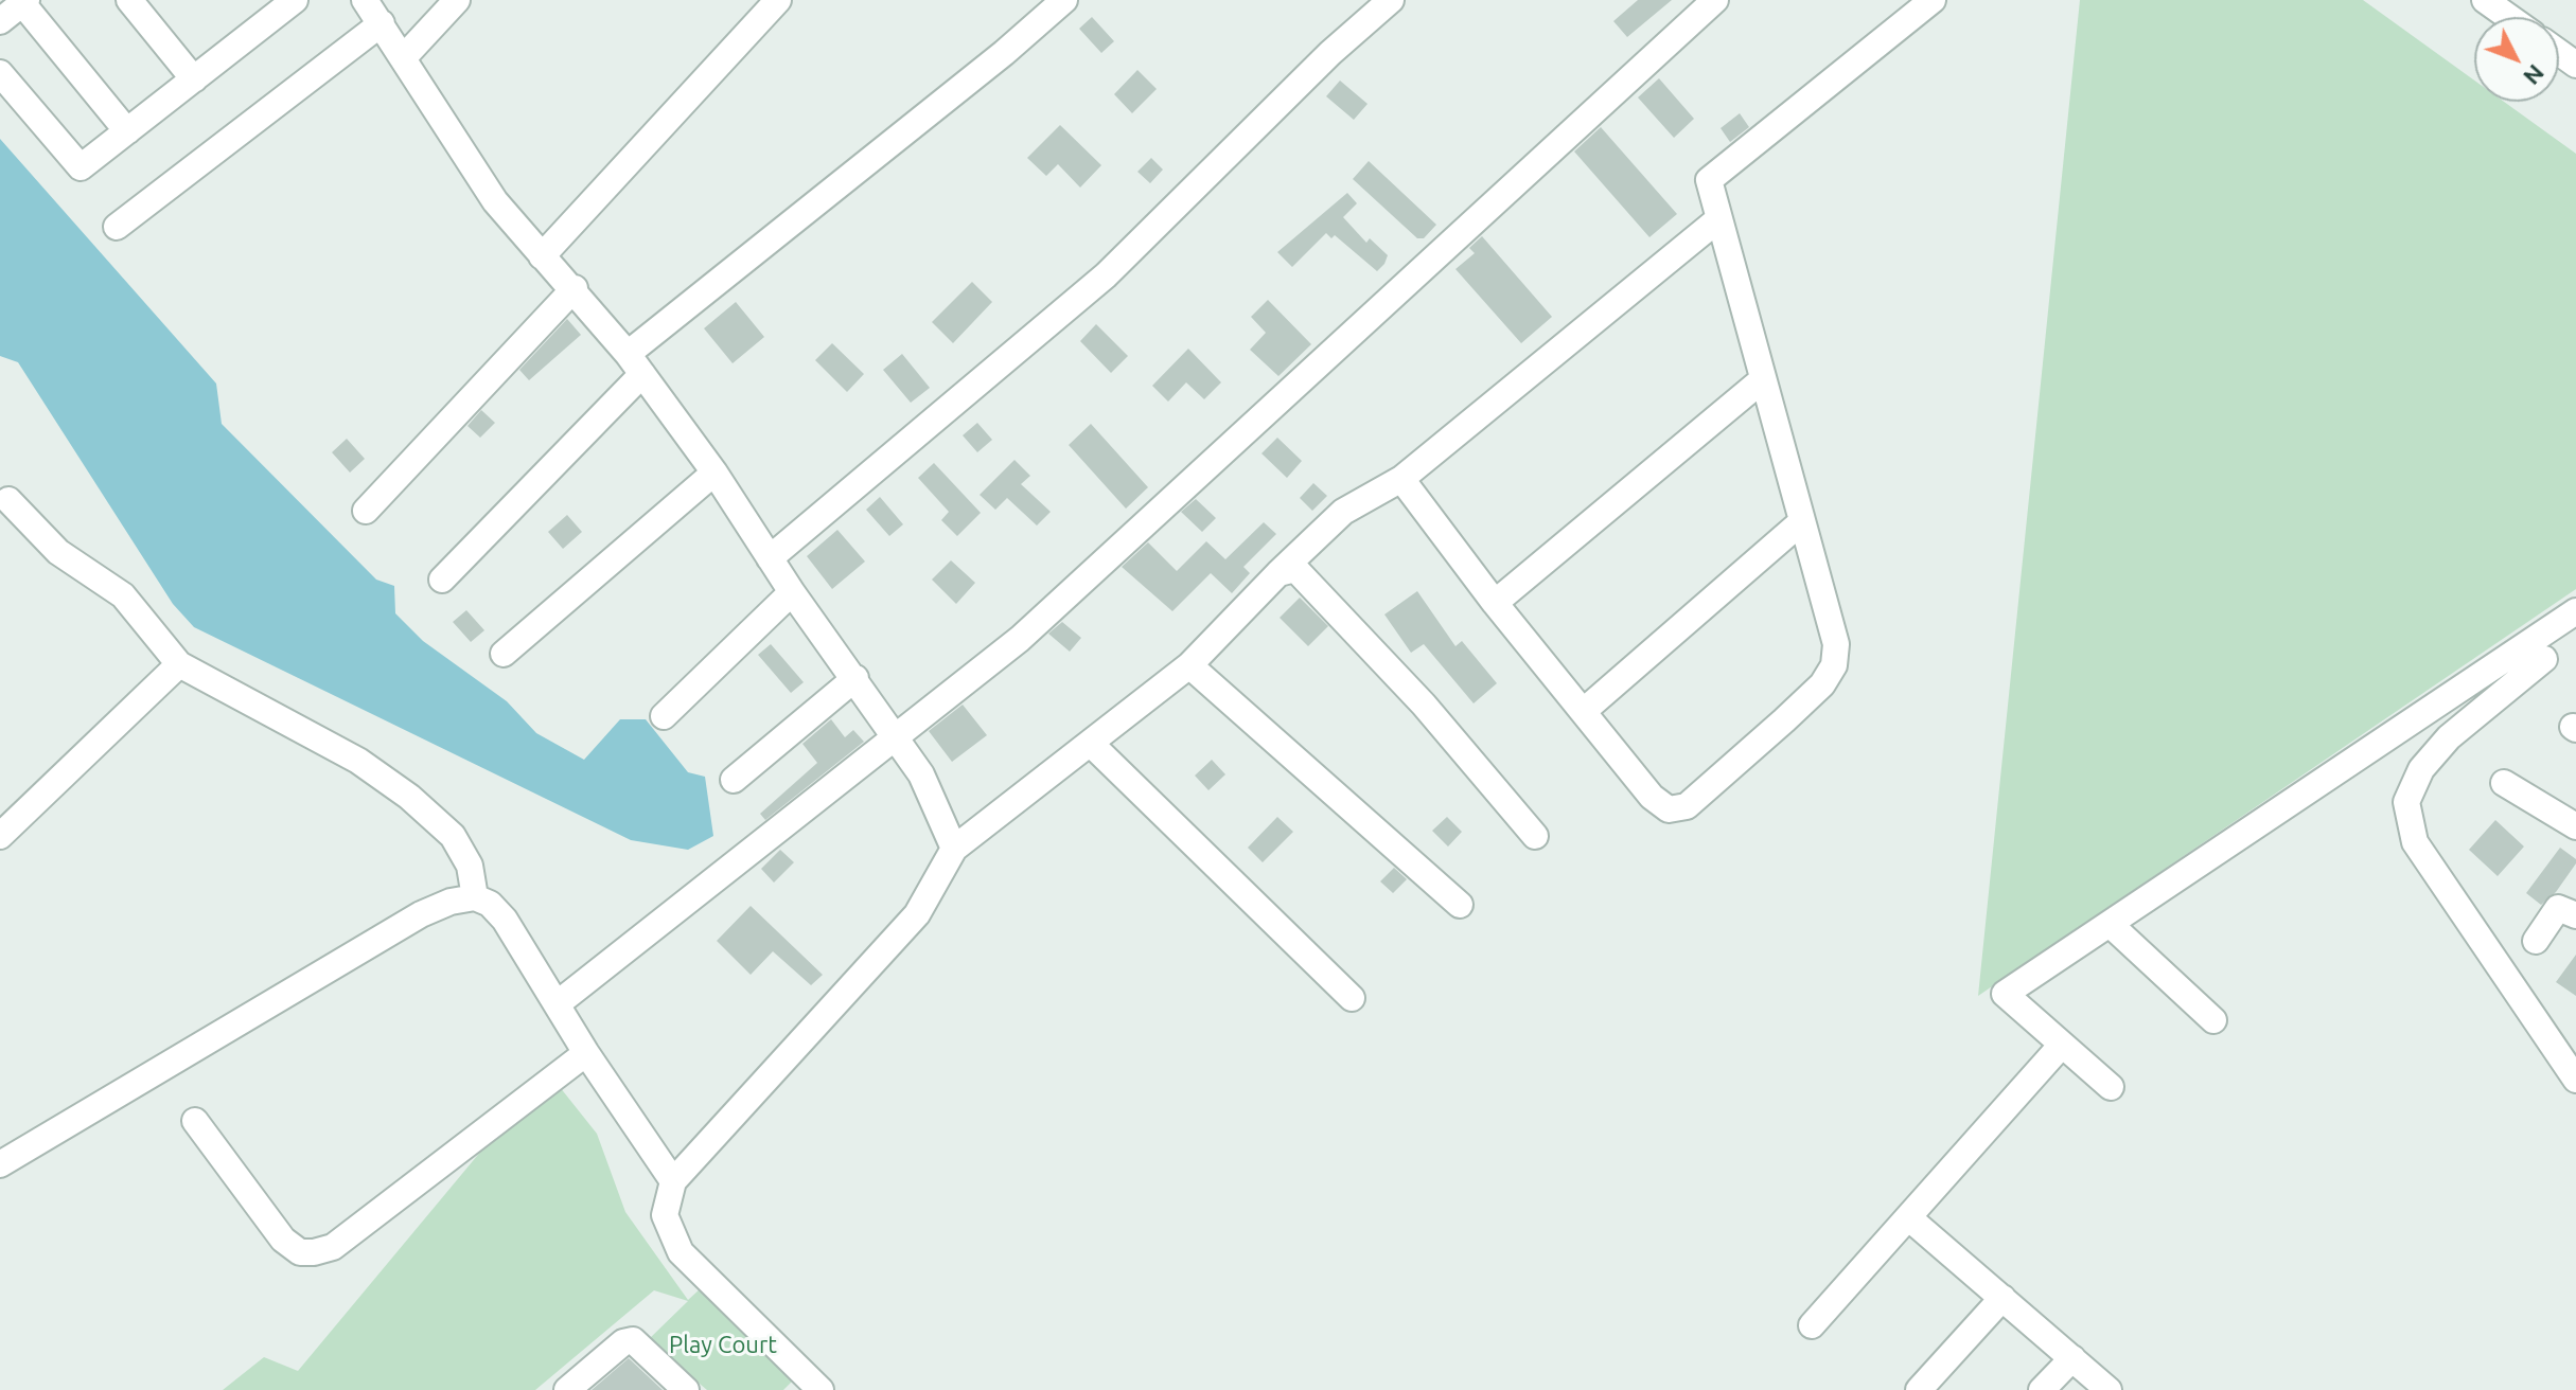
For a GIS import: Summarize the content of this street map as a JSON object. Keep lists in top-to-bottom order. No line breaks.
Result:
{"parks":["Play Court"],"north":"bottom right"}
